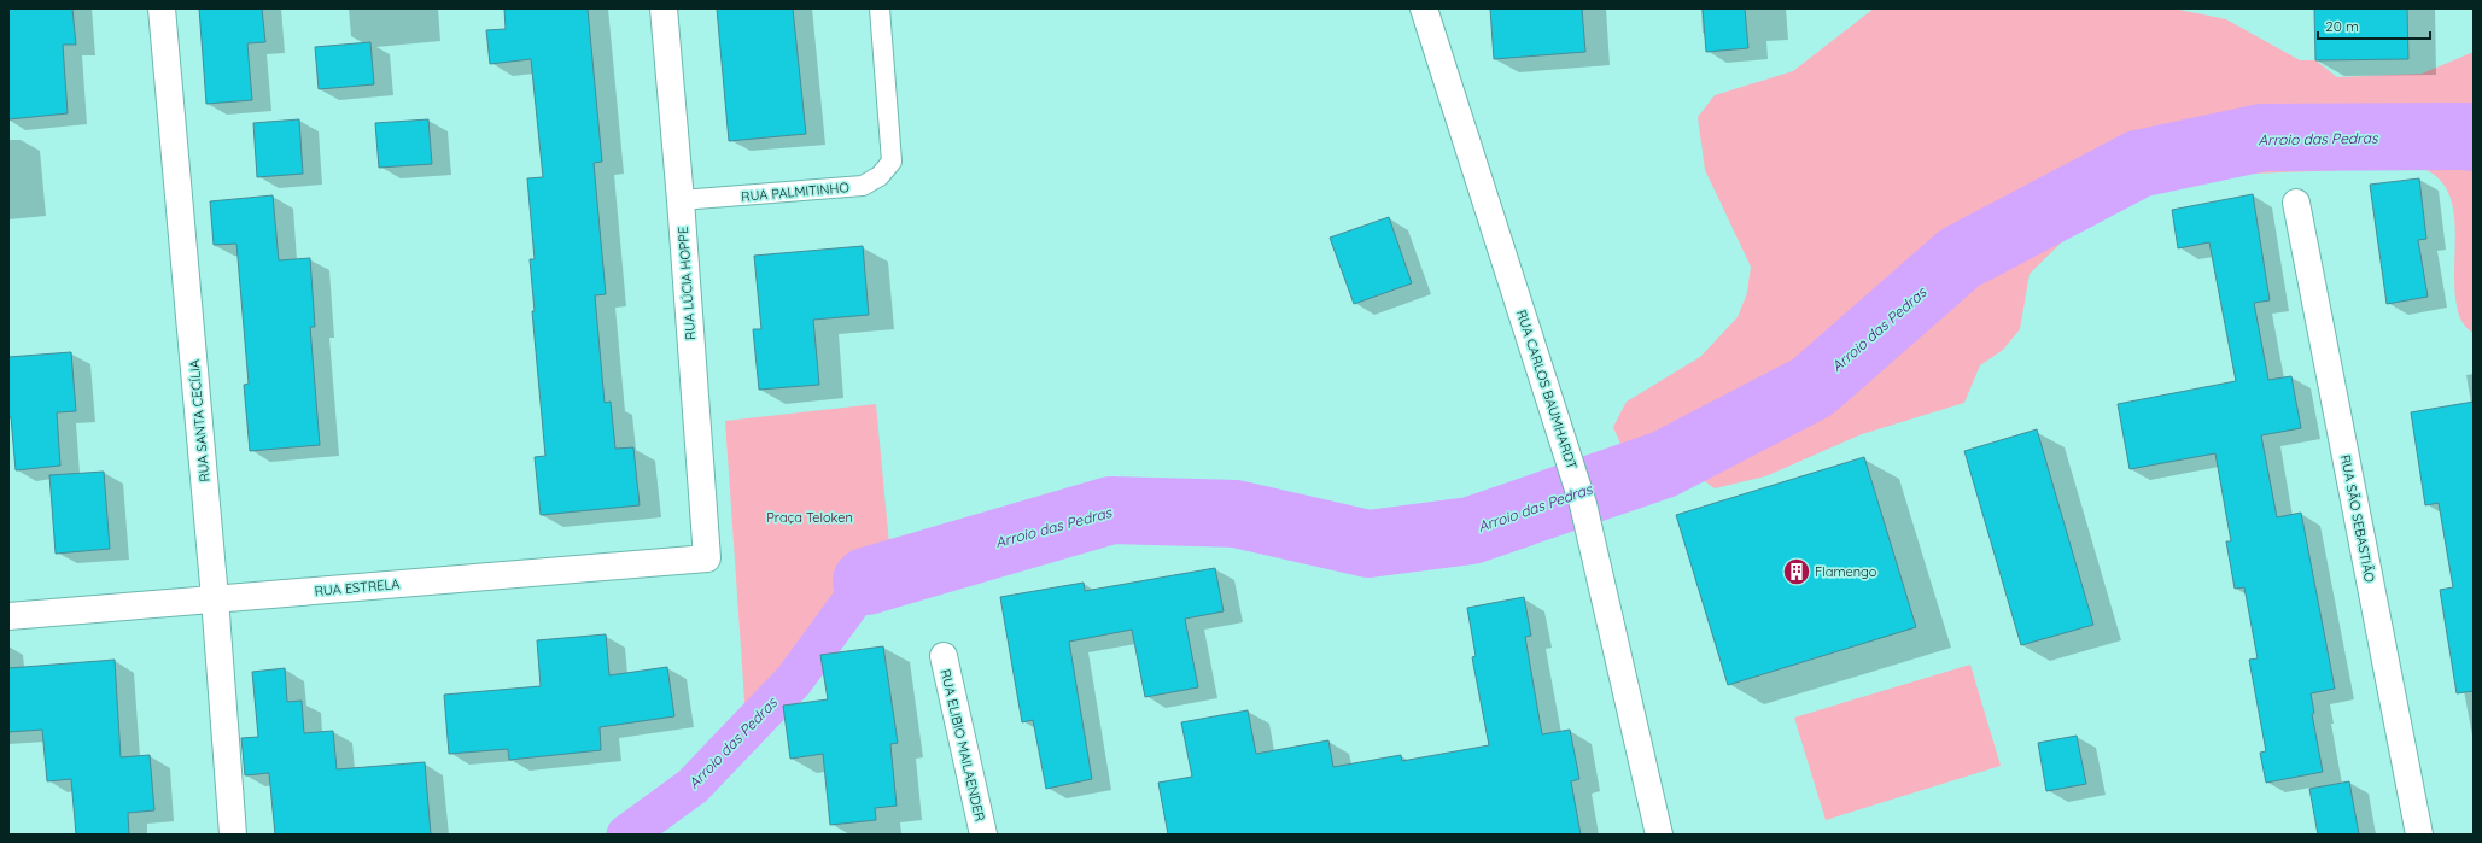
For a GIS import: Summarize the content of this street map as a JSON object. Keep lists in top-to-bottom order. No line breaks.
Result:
{"streets":{"street":["RUA LÚCIA HOPPE","RUA CARLOS BAUMHARDT","RUA SANTA CECÍLIA","RUA SÃO SEBASTIÃO","RUA ESTRELA","RUA ELIBIO MAILAENDER"],"lane":["RUA PALMITINHO"]},"crossings":[["RUA PALMITINHO","RUA LÚCIA HOPPE"],["RUA LÚCIA HOPPE","RUA ESTRELA"],["RUA SANTA CECÍLIA","RUA ESTRELA"]],"water":["Arroio das Pedras"],"parks":["Praça Teloken"],"places":{"building":["Flamengo"]},"scale_bar":"20 m"}
